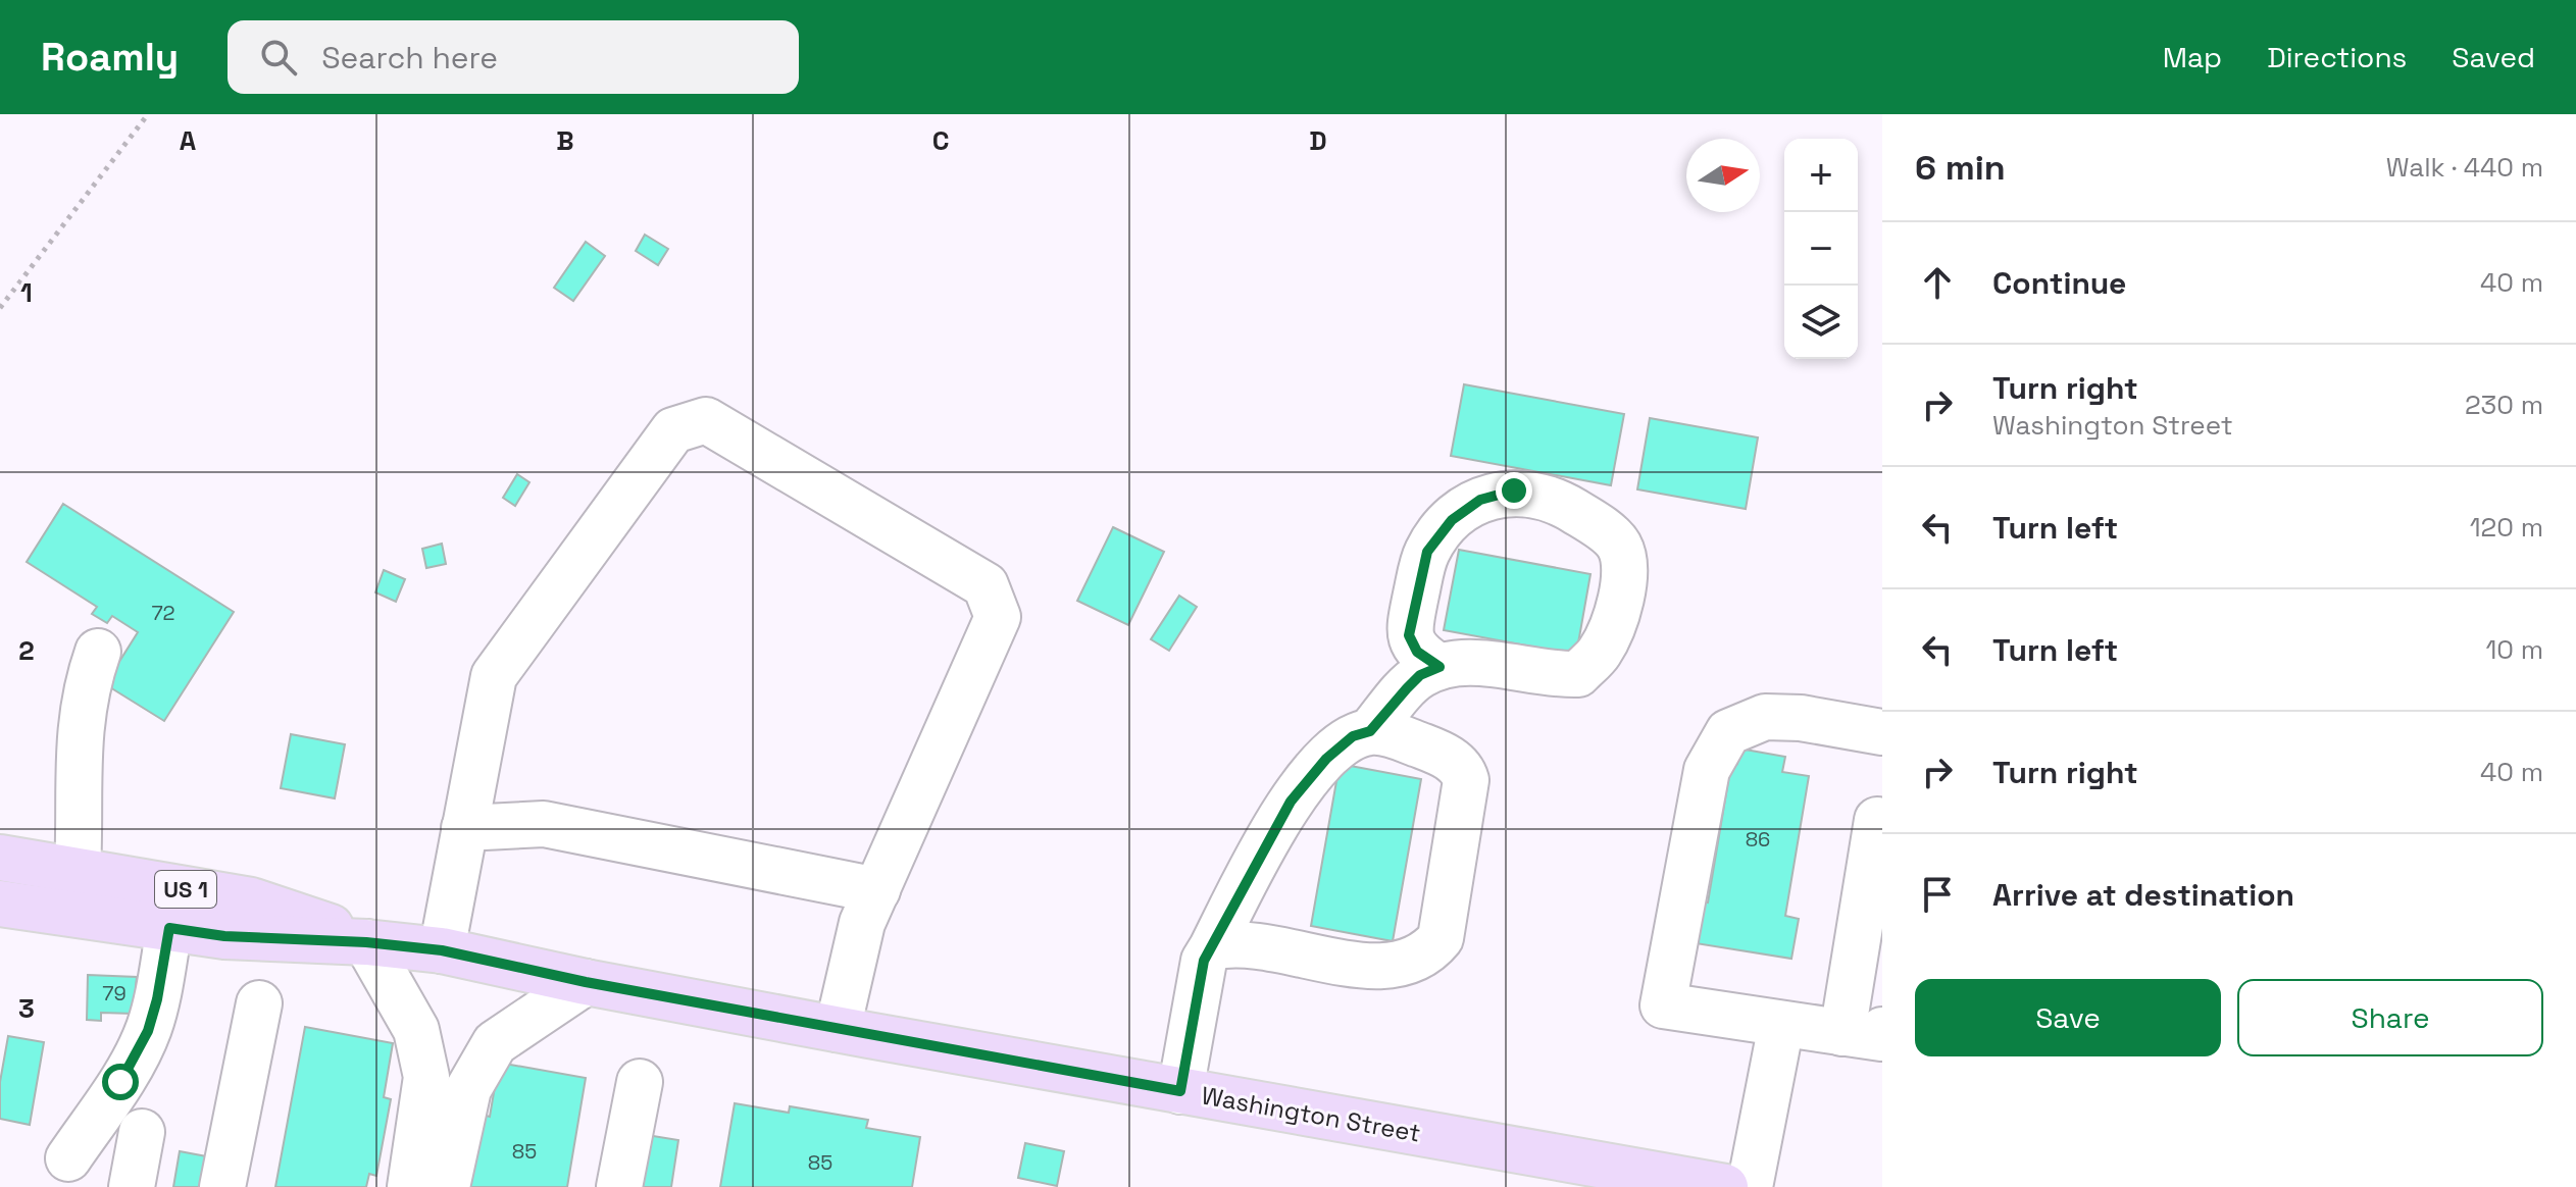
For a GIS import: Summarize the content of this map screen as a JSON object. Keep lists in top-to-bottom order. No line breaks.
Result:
{"streets":{"main road":["US 1","Washington Street"]},"house_numbers":["72","86","79","85","85"],"north":"right","page":{"header":"Roamly","search":"Search here","nav":["Map","Directions","Saved"],"heading":["6 min","Walk · 440 m"],"map_buttons":["+","−"],"list":[["Continue","40 m"],["Turn right","Washington Street","230 m"],["Turn left","120 m"],["Turn left","10 m"],["Turn right","40 m"],"Arrive at destination"],"buttons":["Save","Share"]},"grid":{"columns":["A","B","C","D"],"rows":["1","2","3"]}}
